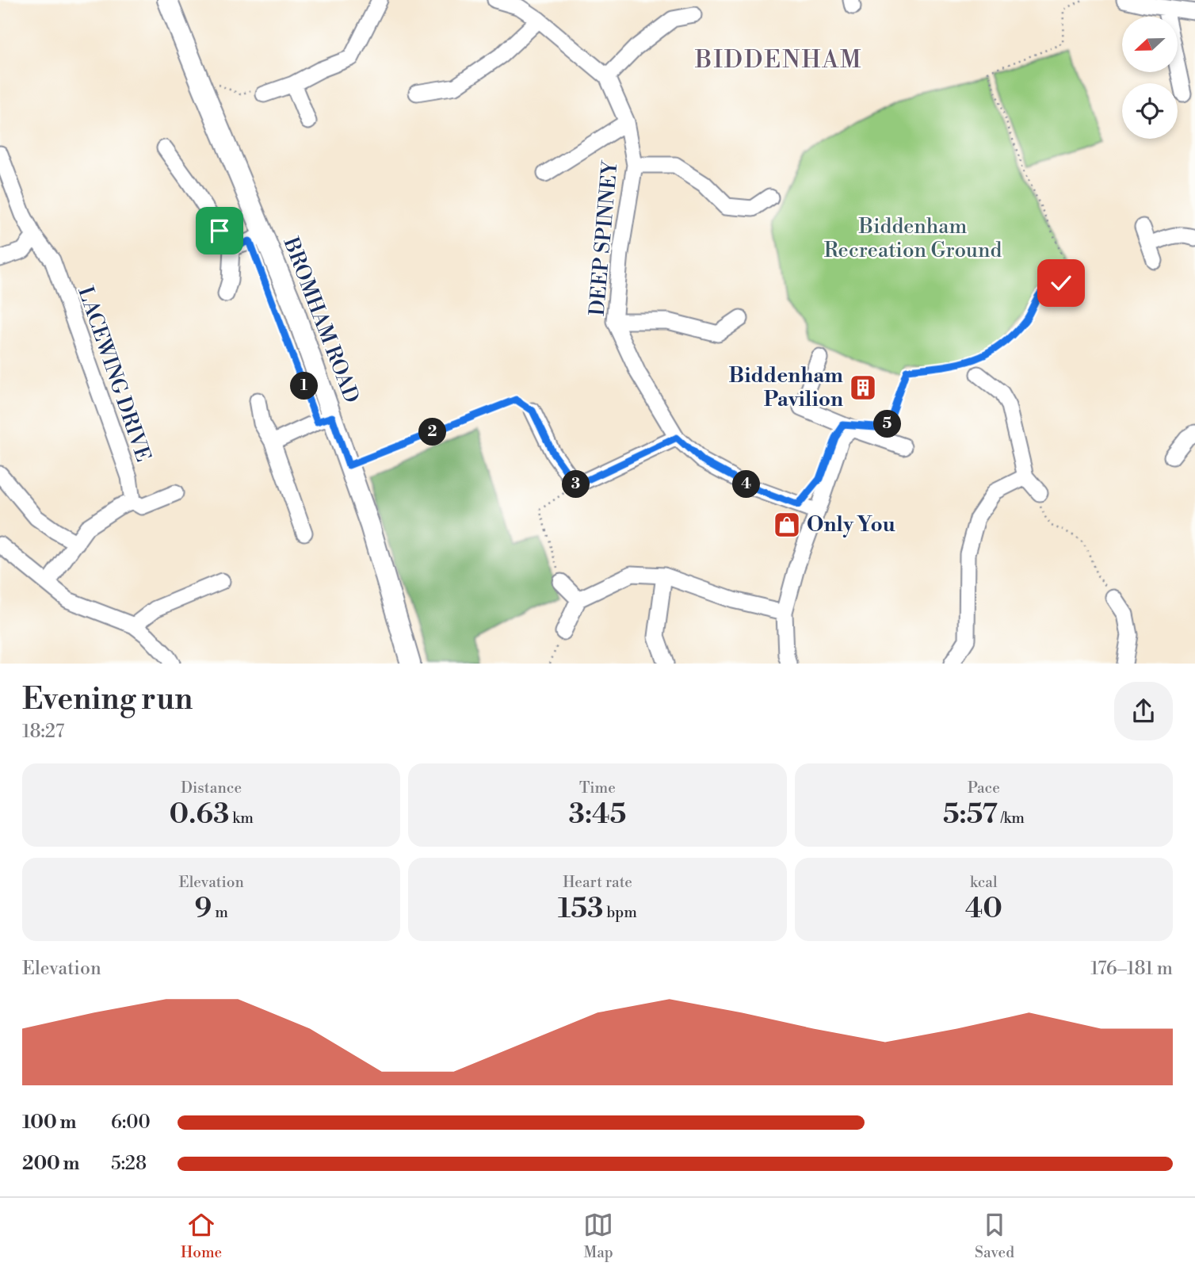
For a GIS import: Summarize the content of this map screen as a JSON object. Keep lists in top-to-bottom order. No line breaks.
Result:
{"streets":{"main road":["BROMHAM ROAD"],"street":["DEEP SPINNEY","LACEWING DRIVE"]},"districts":["BIDDENHAM"],"parks":["Biddenham Recreation Ground"],"places":{"building":["Biddenham Pavilion"],"shop":["Only You"]},"north":"left","page":{"pins":["1","5","2","3","4"],"heading":["Evening run","18:27"],"stats":[["Distance","0.63 km"],["Time","3:45"],["Pace","5:57 /km"],["Elevation","9 m"],["Heart rate","153 bpm"],["kcal","40"]],"chart":["Elevation","176–181 m"],"list":[{"name":"100 m","note":"6:00"},{"name":"200 m","note":"5:28"}],"tabs":["Home","Map","Saved"]}}
